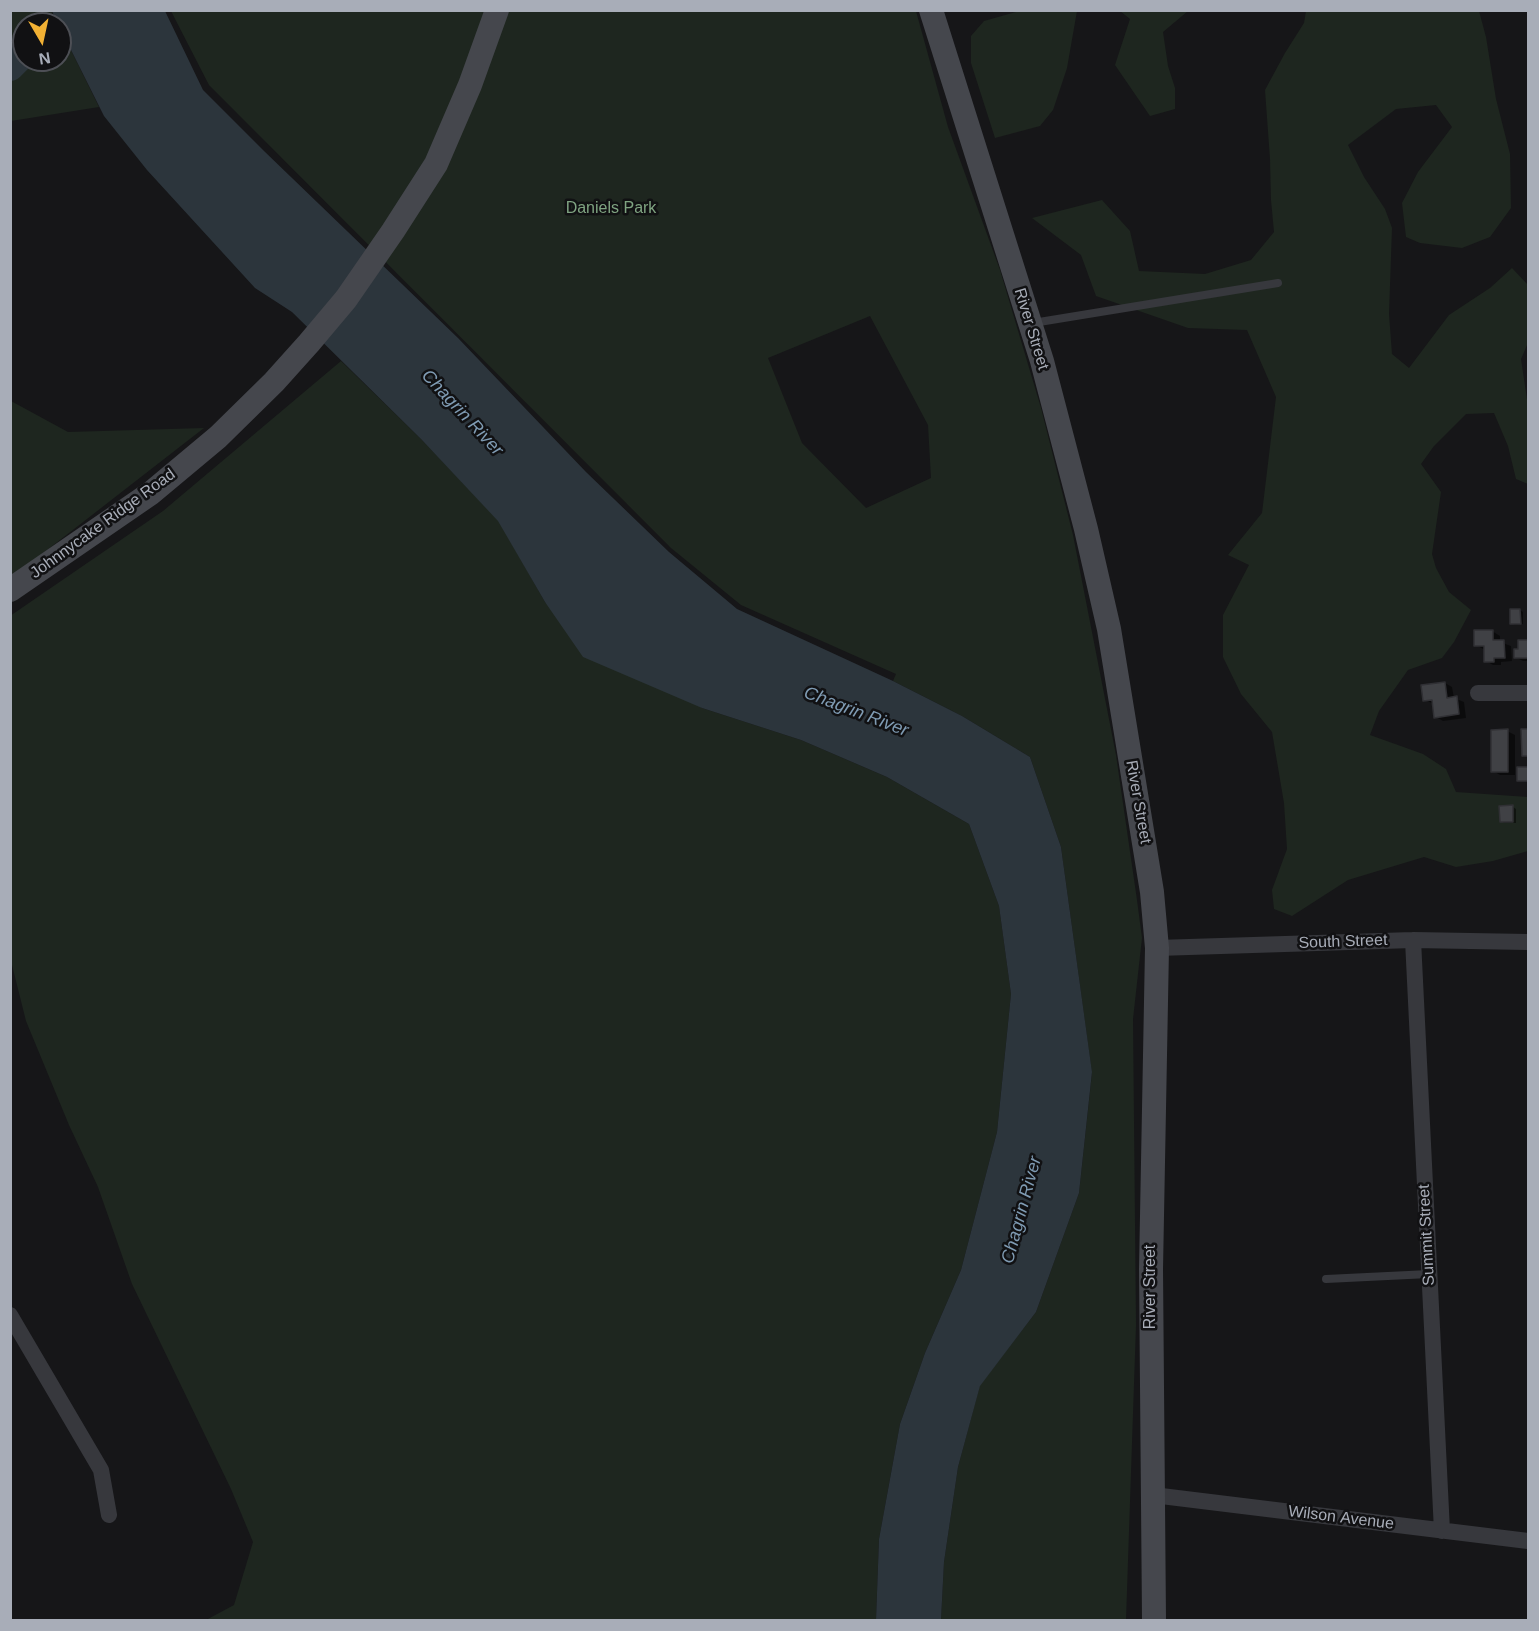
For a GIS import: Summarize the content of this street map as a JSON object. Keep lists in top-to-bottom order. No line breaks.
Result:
{"streets":{"main road":["River Street","Johnnycake Ridge Road"],"street":["South Street","Summit Street","Wilson Avenue"]},"crossings":[["River Street","South Street"],["River Street","Wilson Avenue"],["South Street","Summit Street"],["Summit Street","Wilson Avenue"]],"water":["Chagrin River"],"parks":["Daniels Park"],"north":"bottom"}
